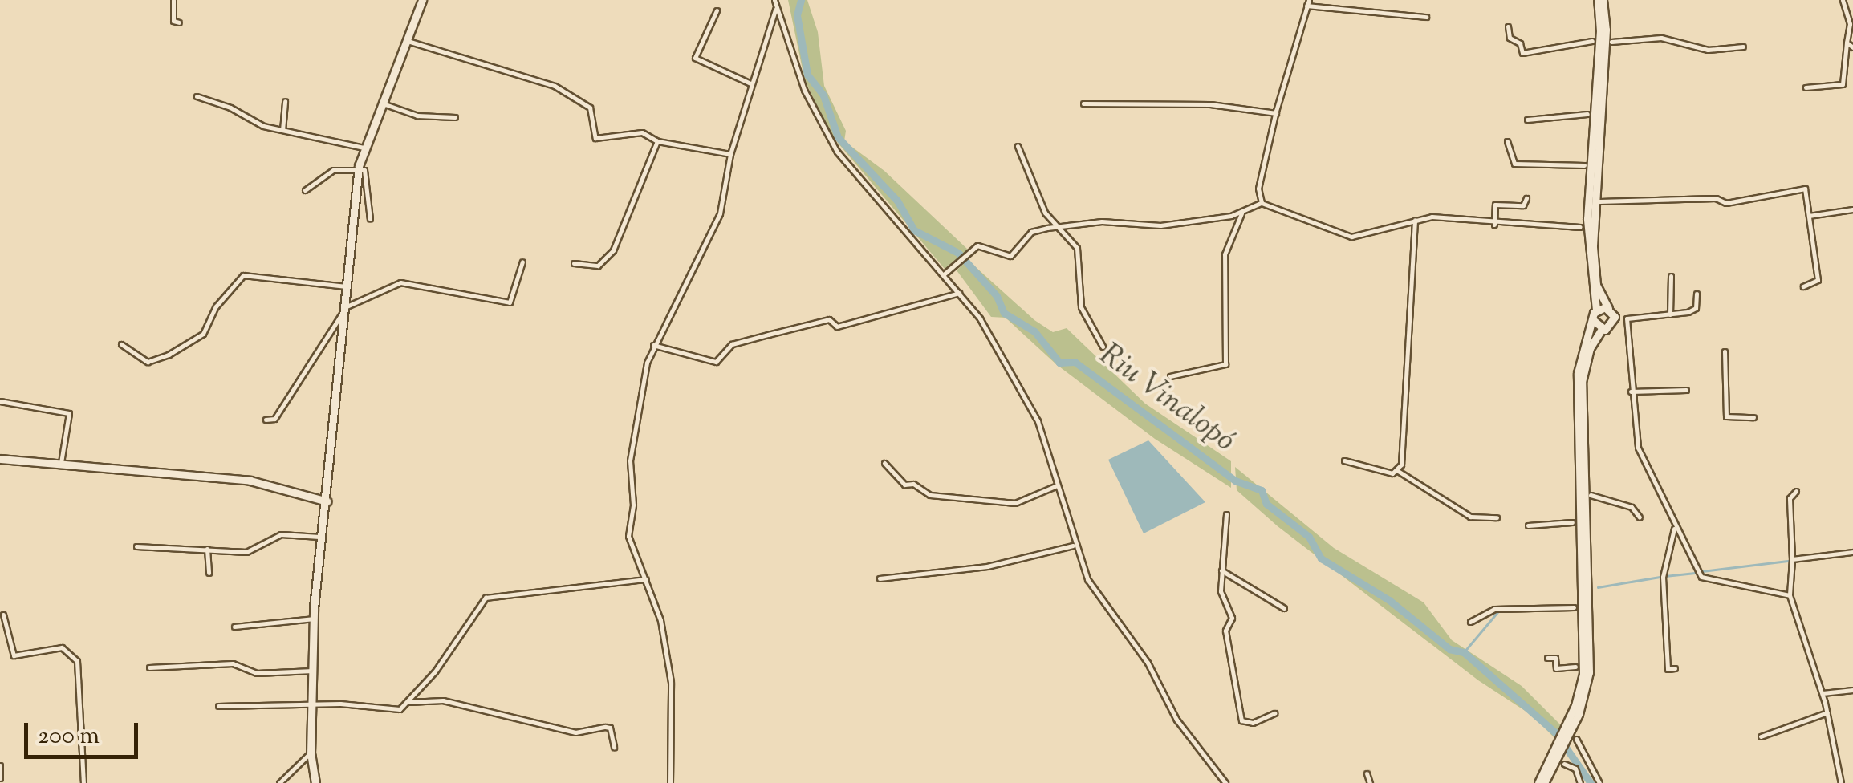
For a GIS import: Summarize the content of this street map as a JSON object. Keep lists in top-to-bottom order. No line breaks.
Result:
{"water":["Riu Vinalopó"],"scale_bar":"200 m"}
